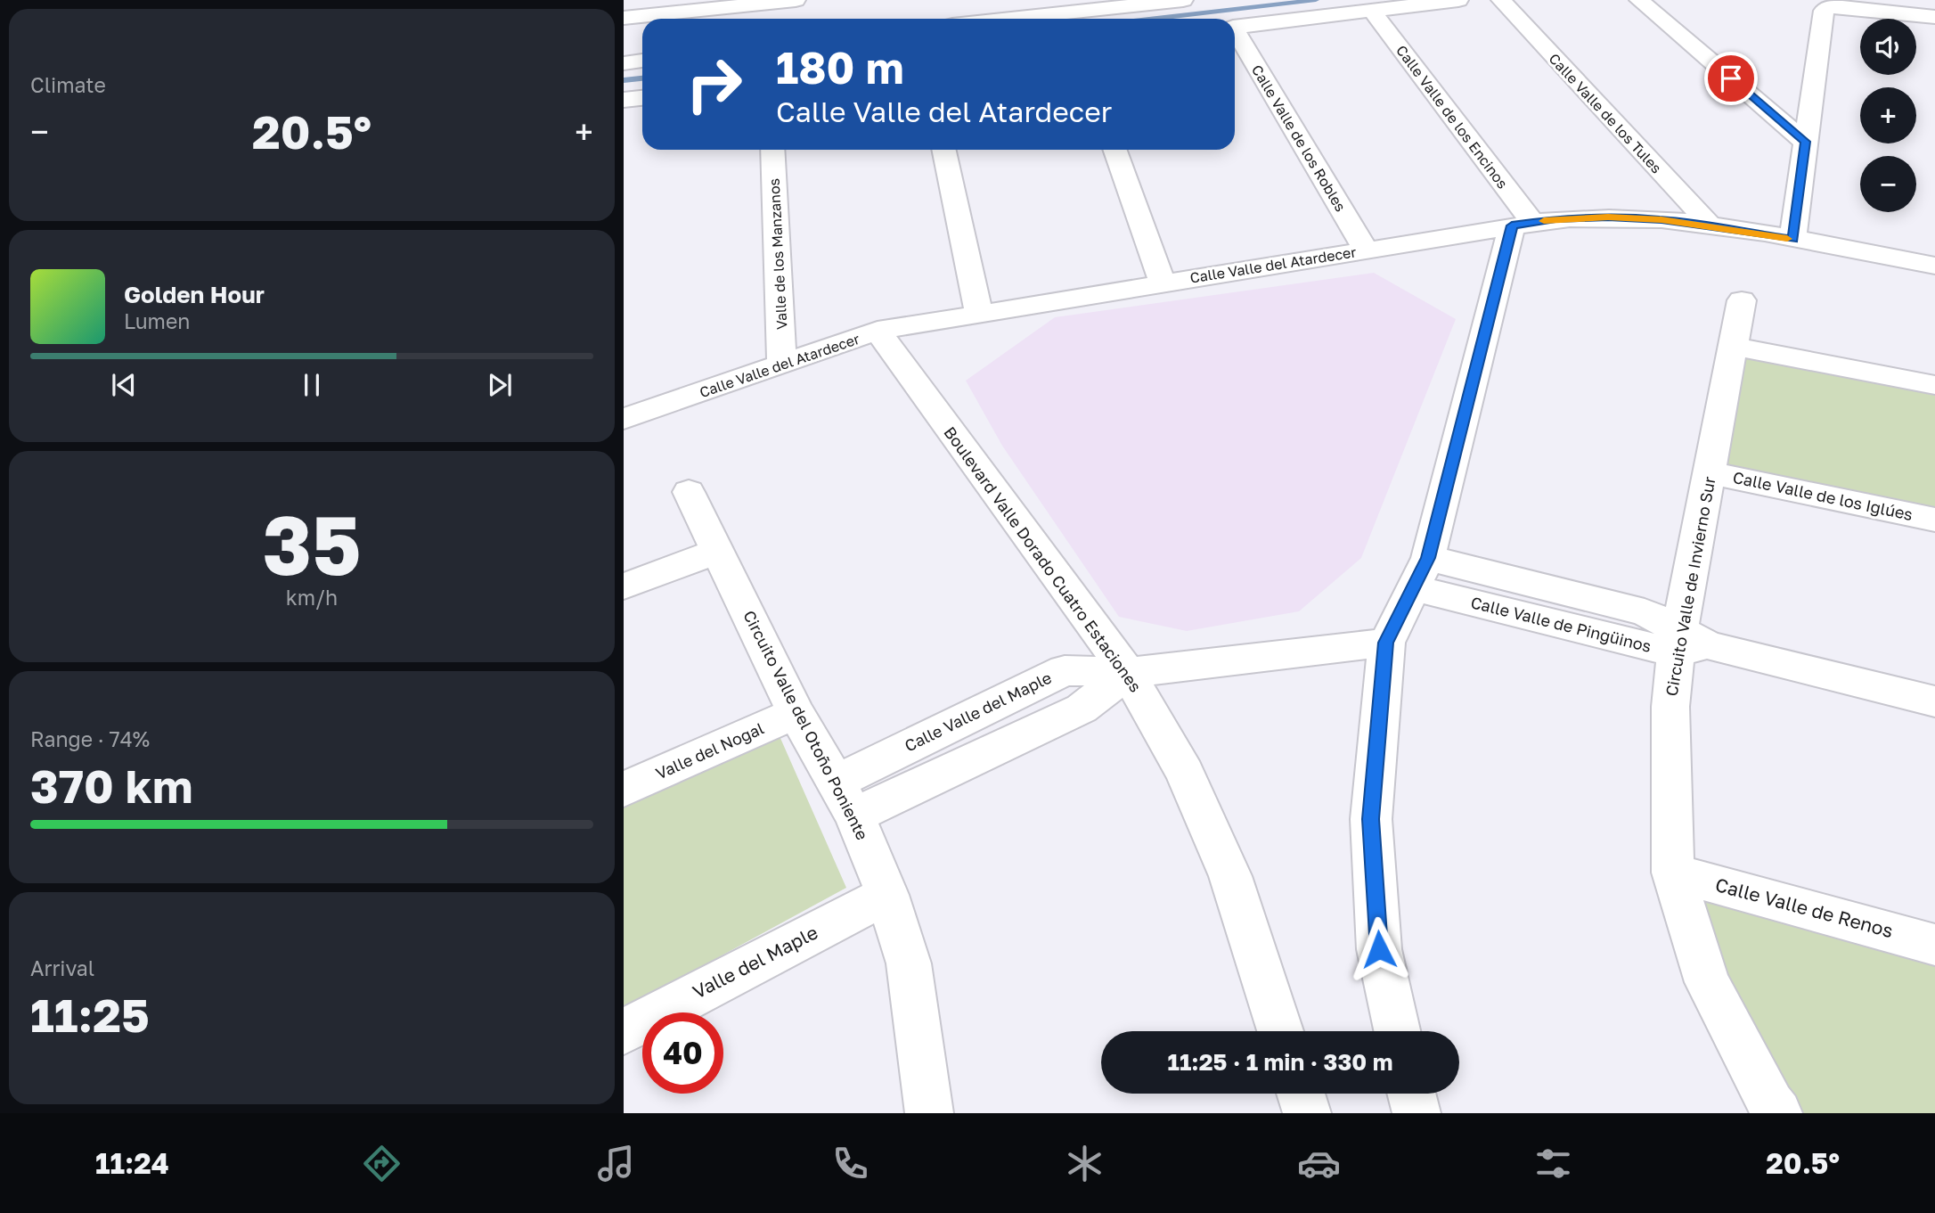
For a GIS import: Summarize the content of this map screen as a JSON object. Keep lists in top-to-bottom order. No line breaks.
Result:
{"streets":{"street":["Calle Valle de los Tules","Calle Valle de los Encinos","Calle Valle de los Robles","Valle de los Manzanos","Calle Valle del Atardecer","Calle Valle de los Iglúes","Boulevard Valle Dorado Cuatro Estaciones","Circuito Valle de Invierno Sur","Calle Valle de Pingüinos","Calle Valle del Maple","Circuito Valle del Otoño Poniente","Valle del Nogal","Calle Valle de Renos","Valle del Maple"]},"crossings":[["Calle Valle de los Tules","Calle Valle del Atardecer"],["Calle Valle de los Encinos","Calle Valle del Atardecer"],["Calle Valle de los Robles","Calle Valle del Atardecer"],["Valle de los Manzanos","Calle Valle del Atardecer"],["Calle Valle del Atardecer","Boulevard Valle Dorado Cuatro Estaciones"],["Calle Valle de los Iglúes","Circuito Valle de Invierno Sur"],["Boulevard Valle Dorado Cuatro Estaciones","Calle Valle del Maple"],["Circuito Valle de Invierno Sur","Calle Valle de Pingüinos"],["Circuito Valle de Invierno Sur","Calle Valle de Renos"],["Calle Valle del Maple","Circuito Valle del Otoño Poniente"],["Circuito Valle del Otoño Poniente","Valle del Nogal"],["Circuito Valle del Otoño Poniente","Valle del Maple"]],"page":{"tile":["Climate",["35","km/h"],["Range · 74%","370 km"],["Arrival","11:25"]],"map_buttons":["+","−"],"turn":["180 m","Calle Valle del Atardecer"],"heat":["−","20.5°","+"],"song":["Golden Hour","Lumen"],"limit":"40","trip":"11:25 · 1 min · 330 m","tabs":["11:24","20.5°"]}}
